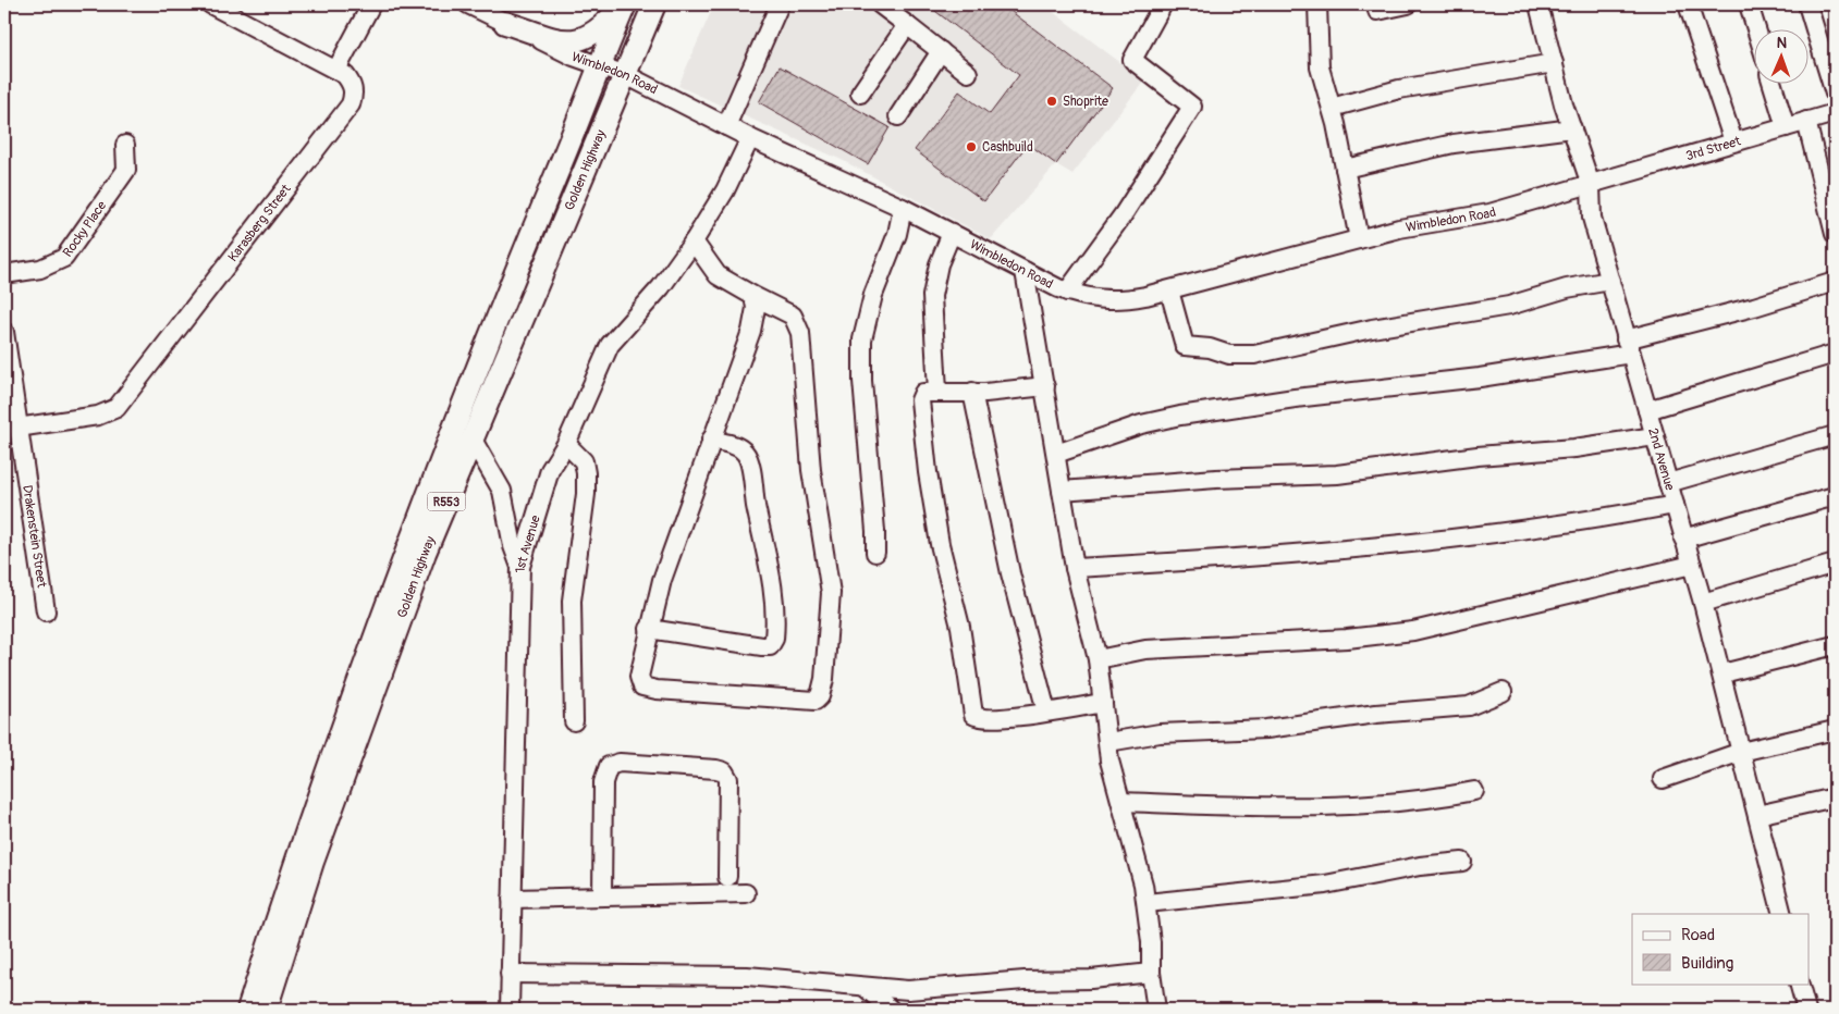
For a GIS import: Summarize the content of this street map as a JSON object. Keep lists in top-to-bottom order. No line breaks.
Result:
{"streets":{"main road":["Golden Highway","R553"],"street":["Wimbledon Road","3rd Street","Karasberg Street","Rocky Place","2nd Avenue","Drakenstein Street","1st Avenue"]},"crossings":[["Wimbledon Road","3rd Street"],["Wimbledon Road","Golden Highway"],["Wimbledon Road","2nd Avenue"],["Wimbledon Road","1st Avenue"],["3rd Street","2nd Avenue"],["Karasberg Street","Drakenstein Street"]],"places":["Shoprite","Cashbuild"],"legend":["Road","Building"],"north":"top"}
